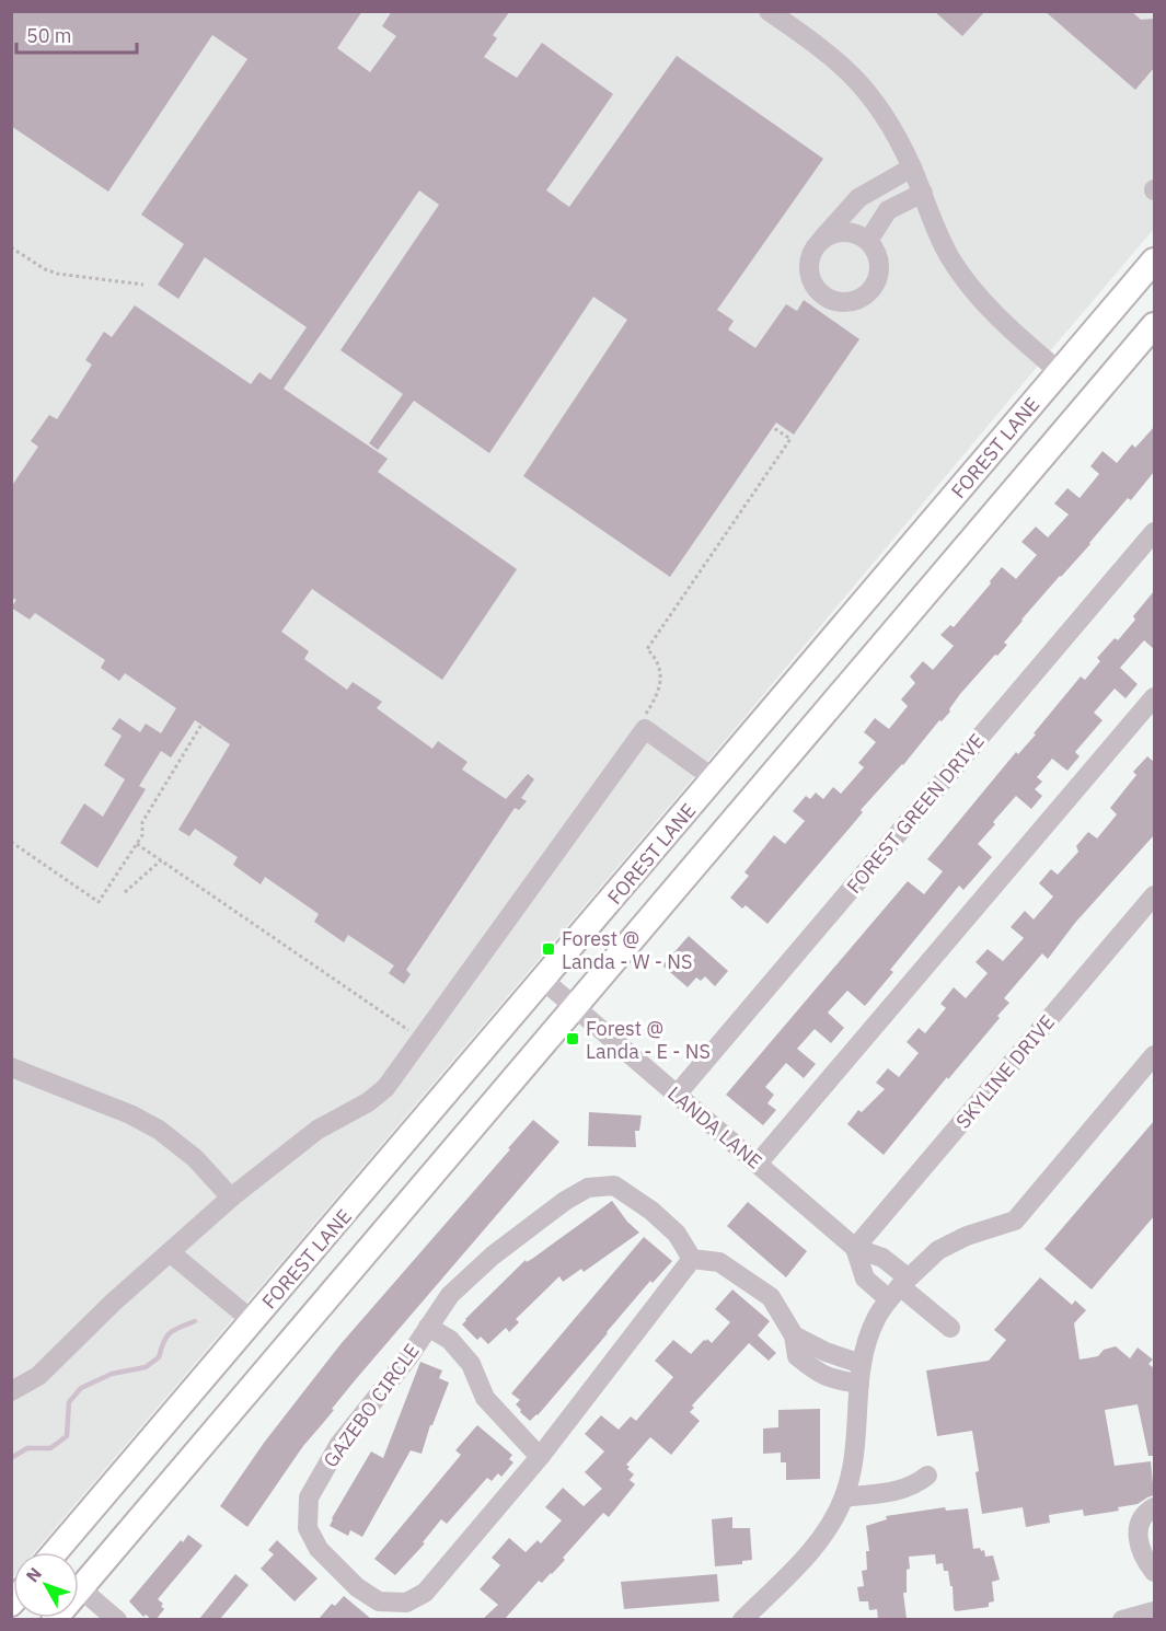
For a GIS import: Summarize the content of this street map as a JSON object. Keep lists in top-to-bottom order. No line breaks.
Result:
{"streets":{"main road":["FOREST LANE"],"street":["FOREST GREEN DRIVE","SKYLINE DRIVE","LANDA LANE","GAZEBO CIRCLE"]},"crossings":[["FOREST LANE","LANDA LANE"],["FOREST GREEN DRIVE","LANDA LANE"],["SKYLINE DRIVE","LANDA LANE"]],"places":{"transit":["Forest @ Landa - W - NS","Forest @ Landa - E - NS"]},"scale_bar":"50 m","north":"top left"}
